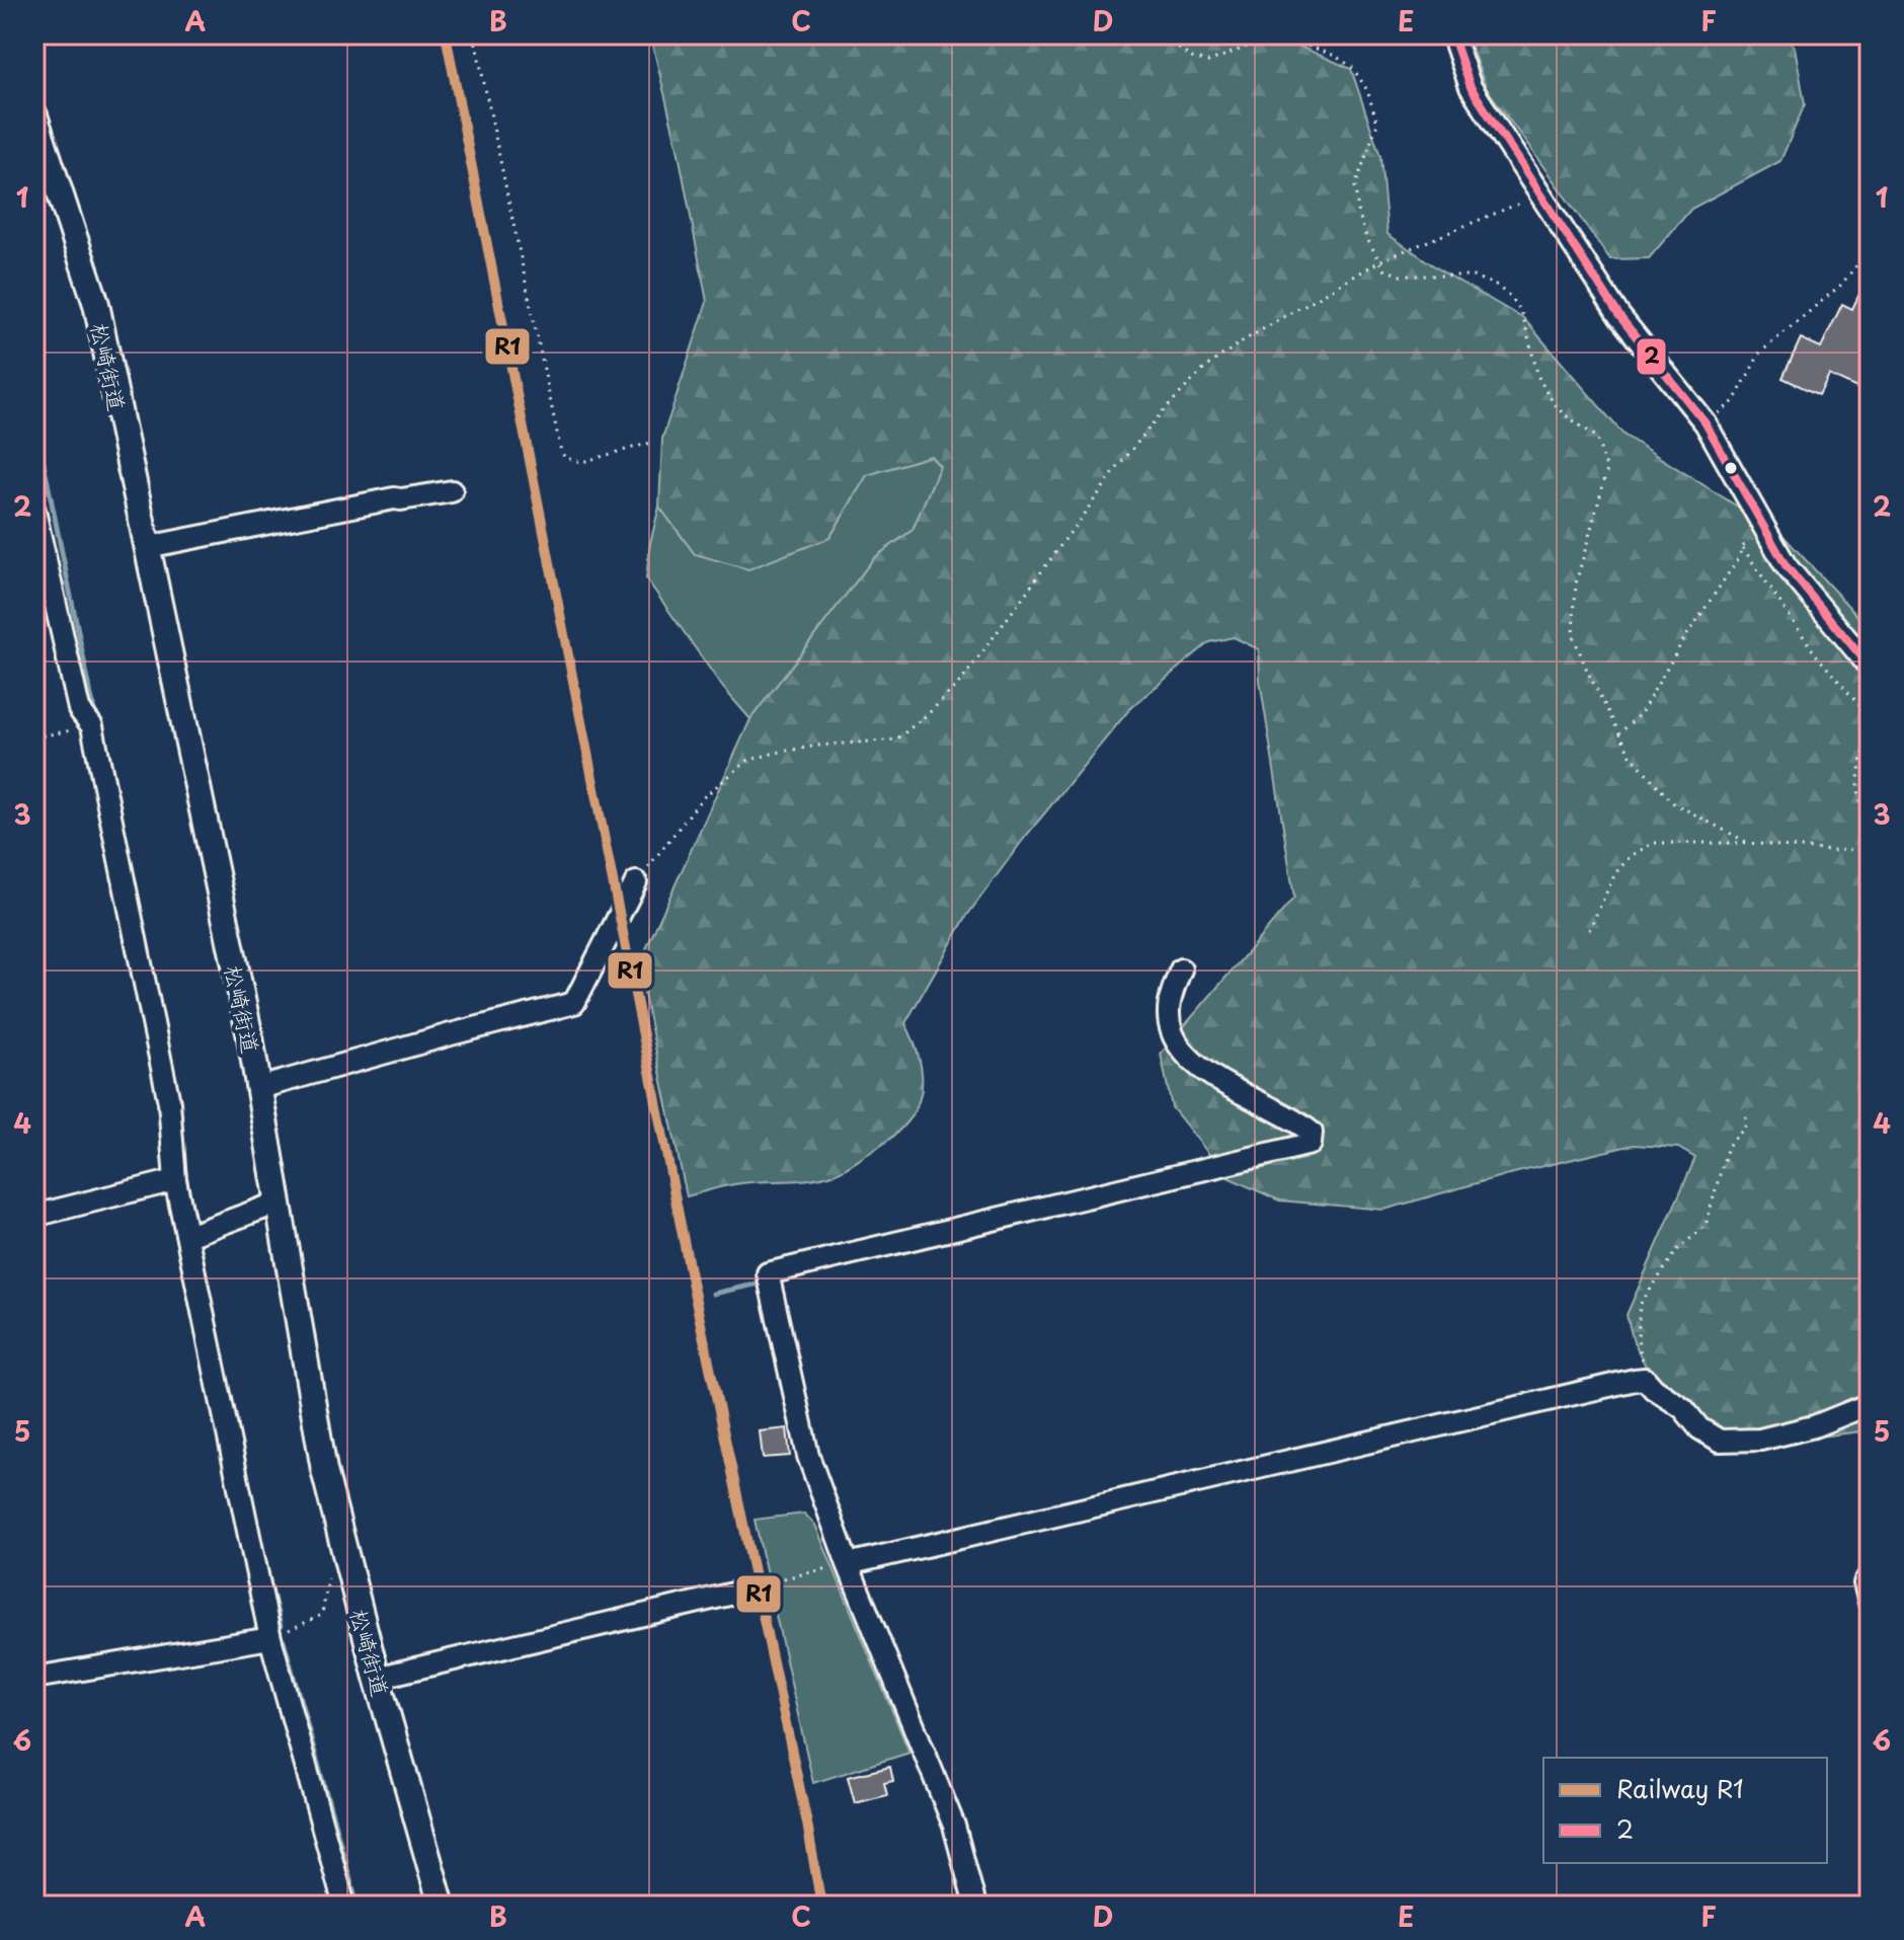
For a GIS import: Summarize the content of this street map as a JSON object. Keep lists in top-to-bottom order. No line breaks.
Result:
{"streets":{"main road":["松崎街道"]},"lines":["rail line R1","transit line 2"],"legend":["Railway R1","2"],"grid":{"columns":["A","B","C","D","E","F"],"rows":["1","2","3","4","5","6"]}}
